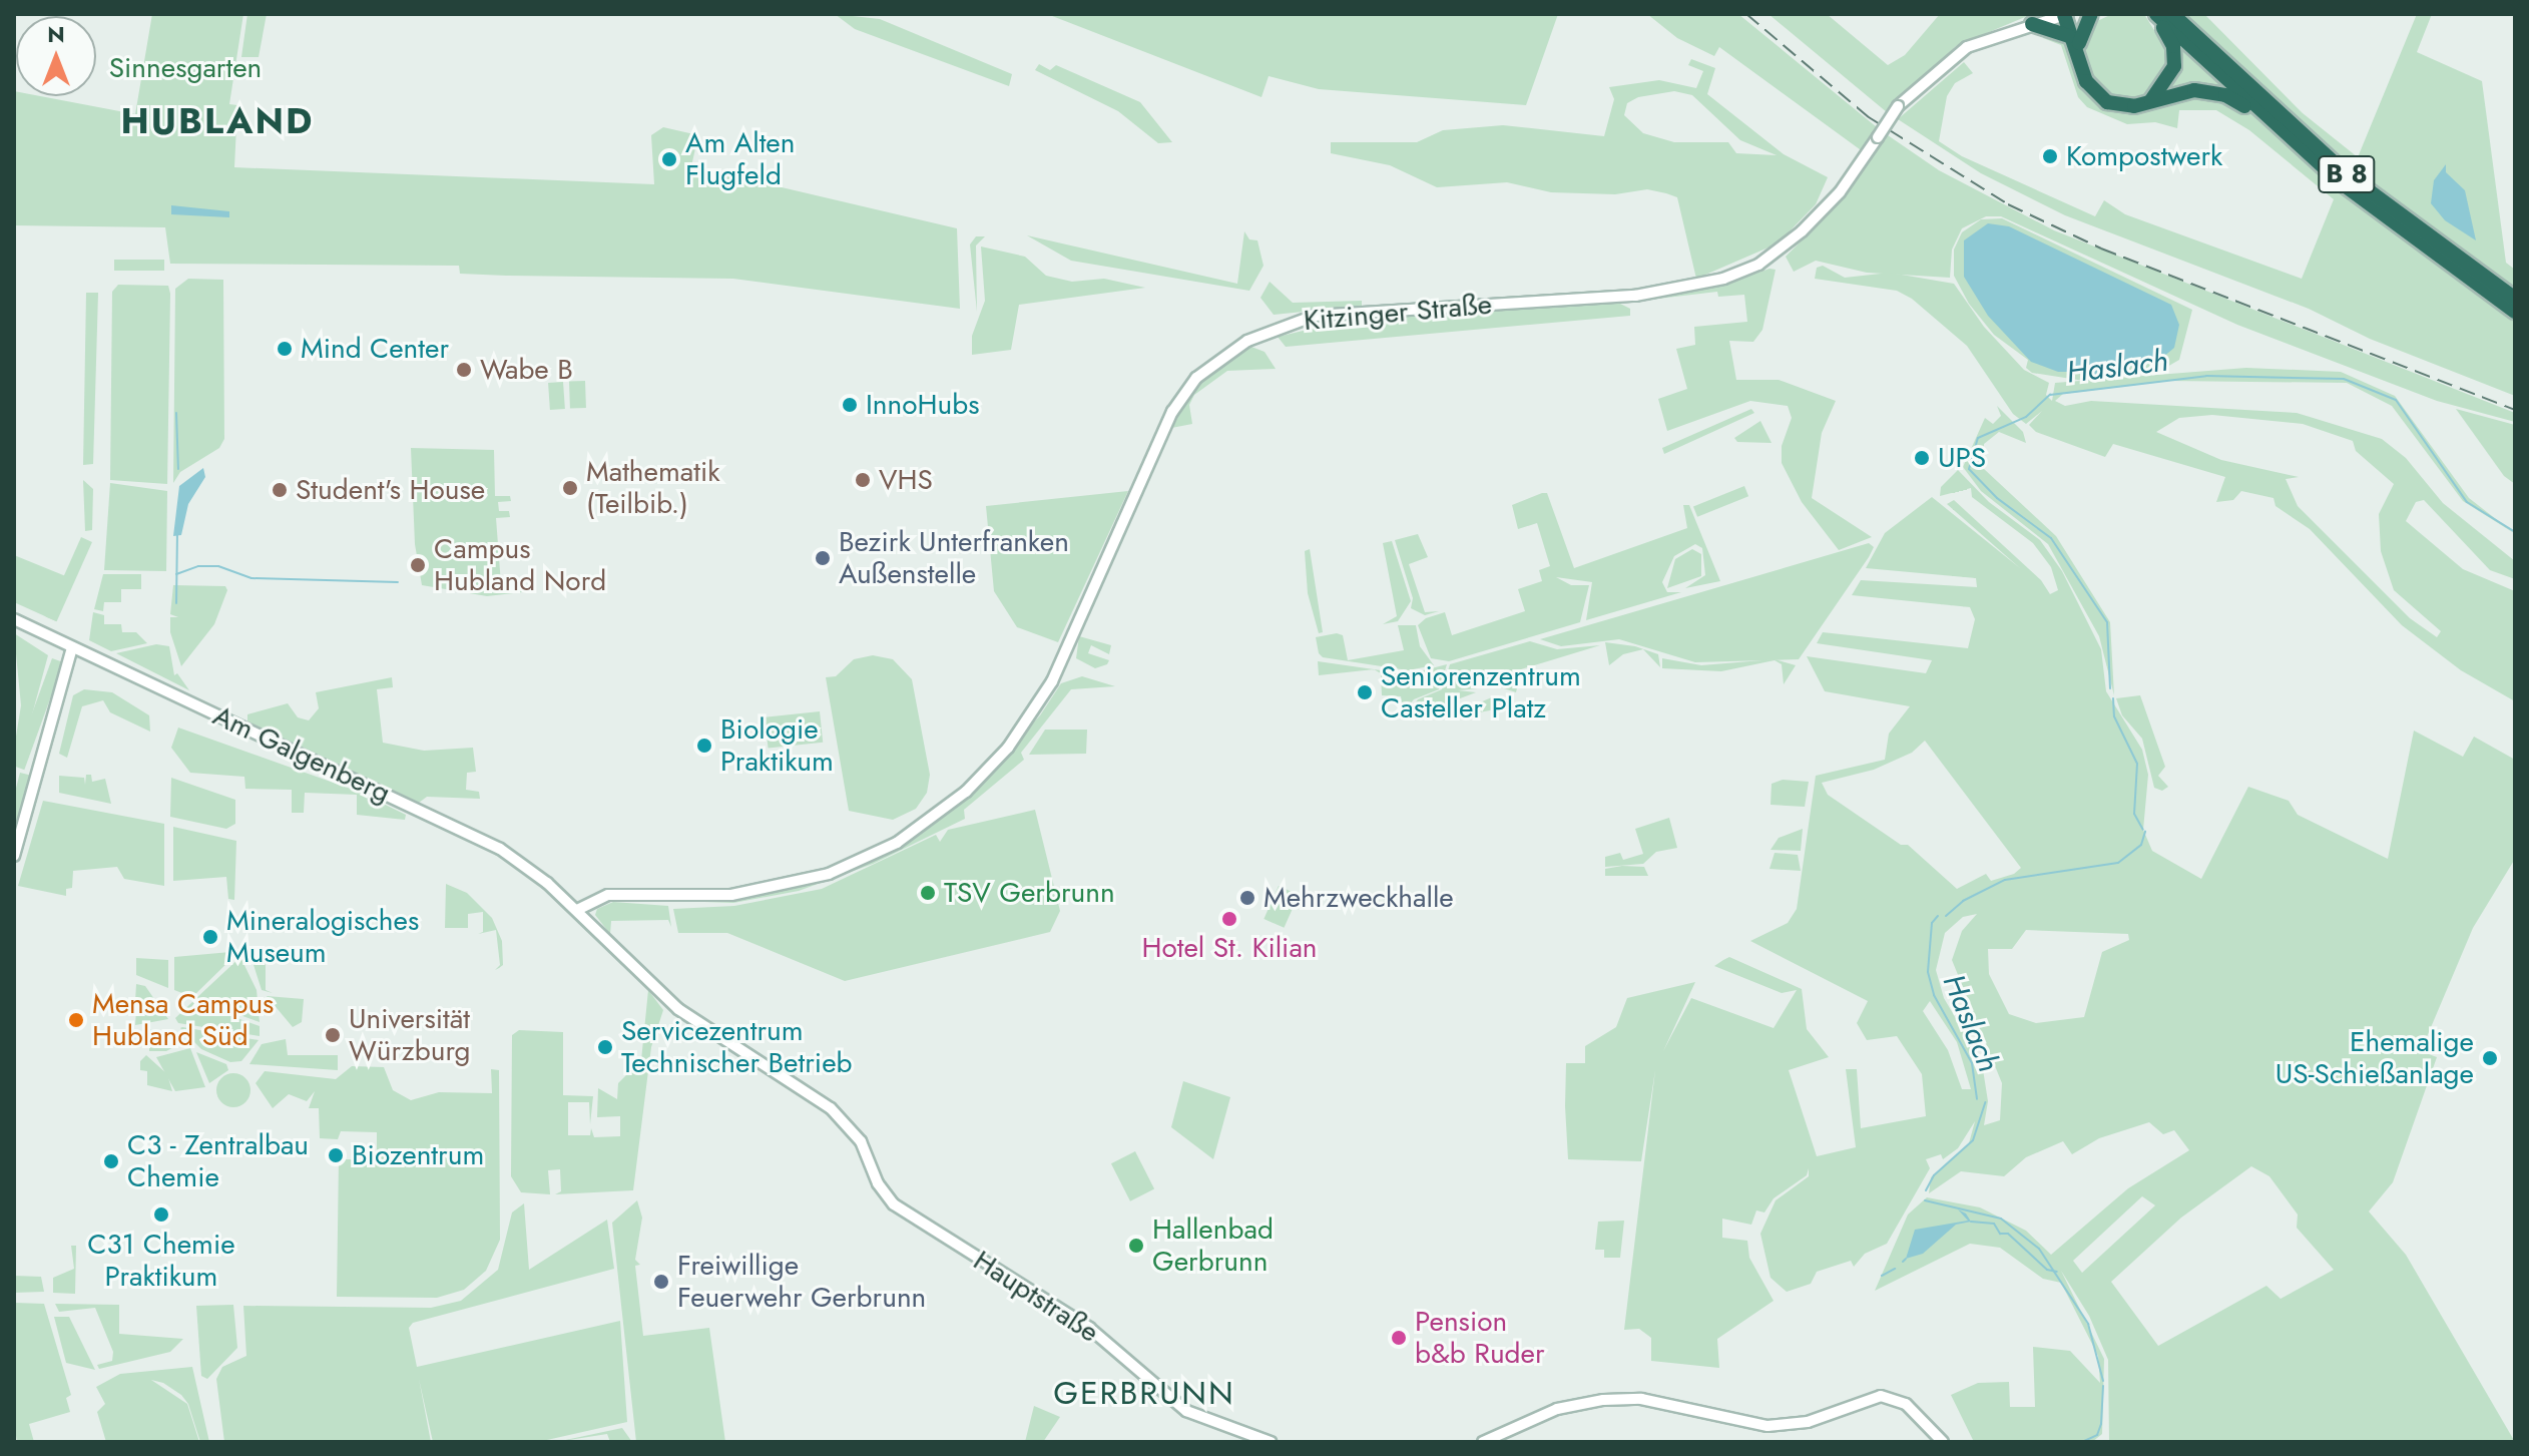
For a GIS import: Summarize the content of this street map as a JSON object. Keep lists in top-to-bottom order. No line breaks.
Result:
{"streets":{"highway":["B 8"],"street":["Kitzinger Straße","Am Galgenberg","Hauptstraße"]},"crossings":[["Kitzinger Straße","Am Galgenberg"],["Am Galgenberg","Hauptstraße"]],"districts":["HUBLAND","GERBRUNN"],"water":["Haslach"],"parks":["Sinnesgarten"],"places":["Kompostwerk","Am Alten Flugfeld","Mind Center","Wabe B","InnoHubs","UPS","VHS","Mathematik (Teilbib.)","Student's House","Bezirk Unterfranken Außenstelle","Campus Hubland Nord","Seniorenzentrum Casteller Platz","Biologie Praktikum","TSV Gerbrunn","Mehrzweckhalle","Hotel St. Kilian","Mineralogisches Museum","Mensa Campus Hubland Süd","Universität Würzburg","Servicezentrum Technischer Betrieb","Ehemalige US-Schießanlage","Biozentrum","C3 - Zentralbau Chemie","C31 Chemie Praktikum","Hallenbad Gerbrunn","Freiwillige Feuerwehr Gerbrunn","Pension b&b Ruder"],"north":"top"}
